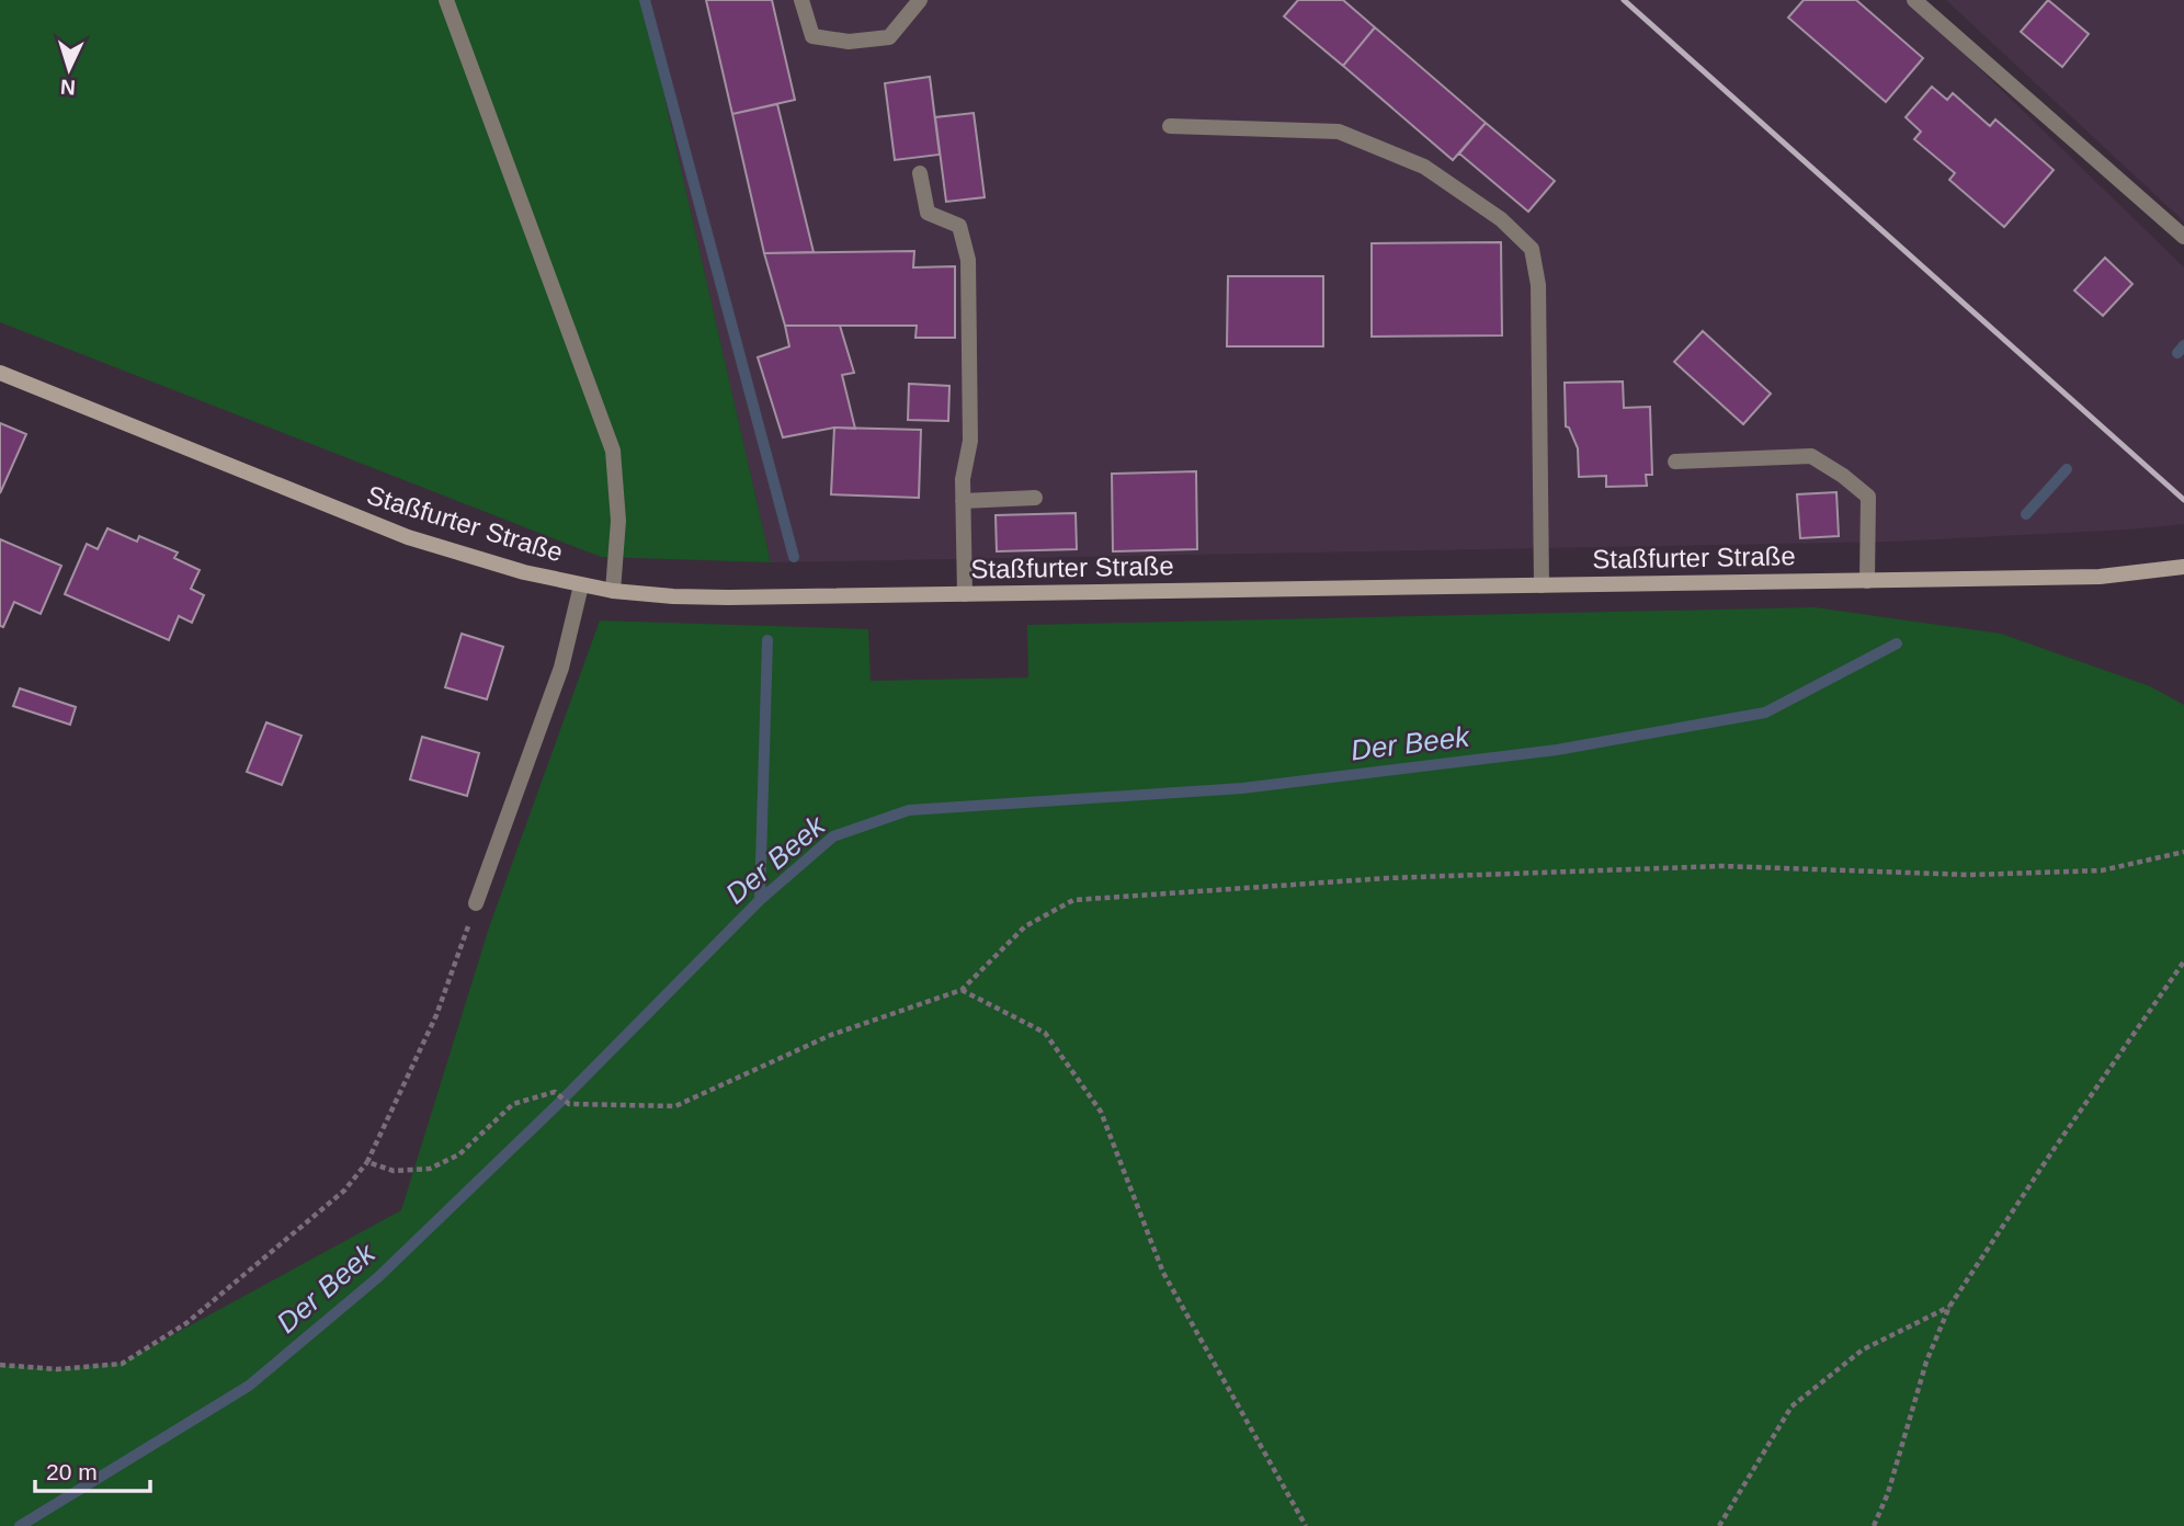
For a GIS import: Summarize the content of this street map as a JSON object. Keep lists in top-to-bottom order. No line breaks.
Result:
{"streets":{"main road":["Staßfurter Straße"]},"water":["Der Beek"],"scale_bar":"20 m","north":"bottom"}
